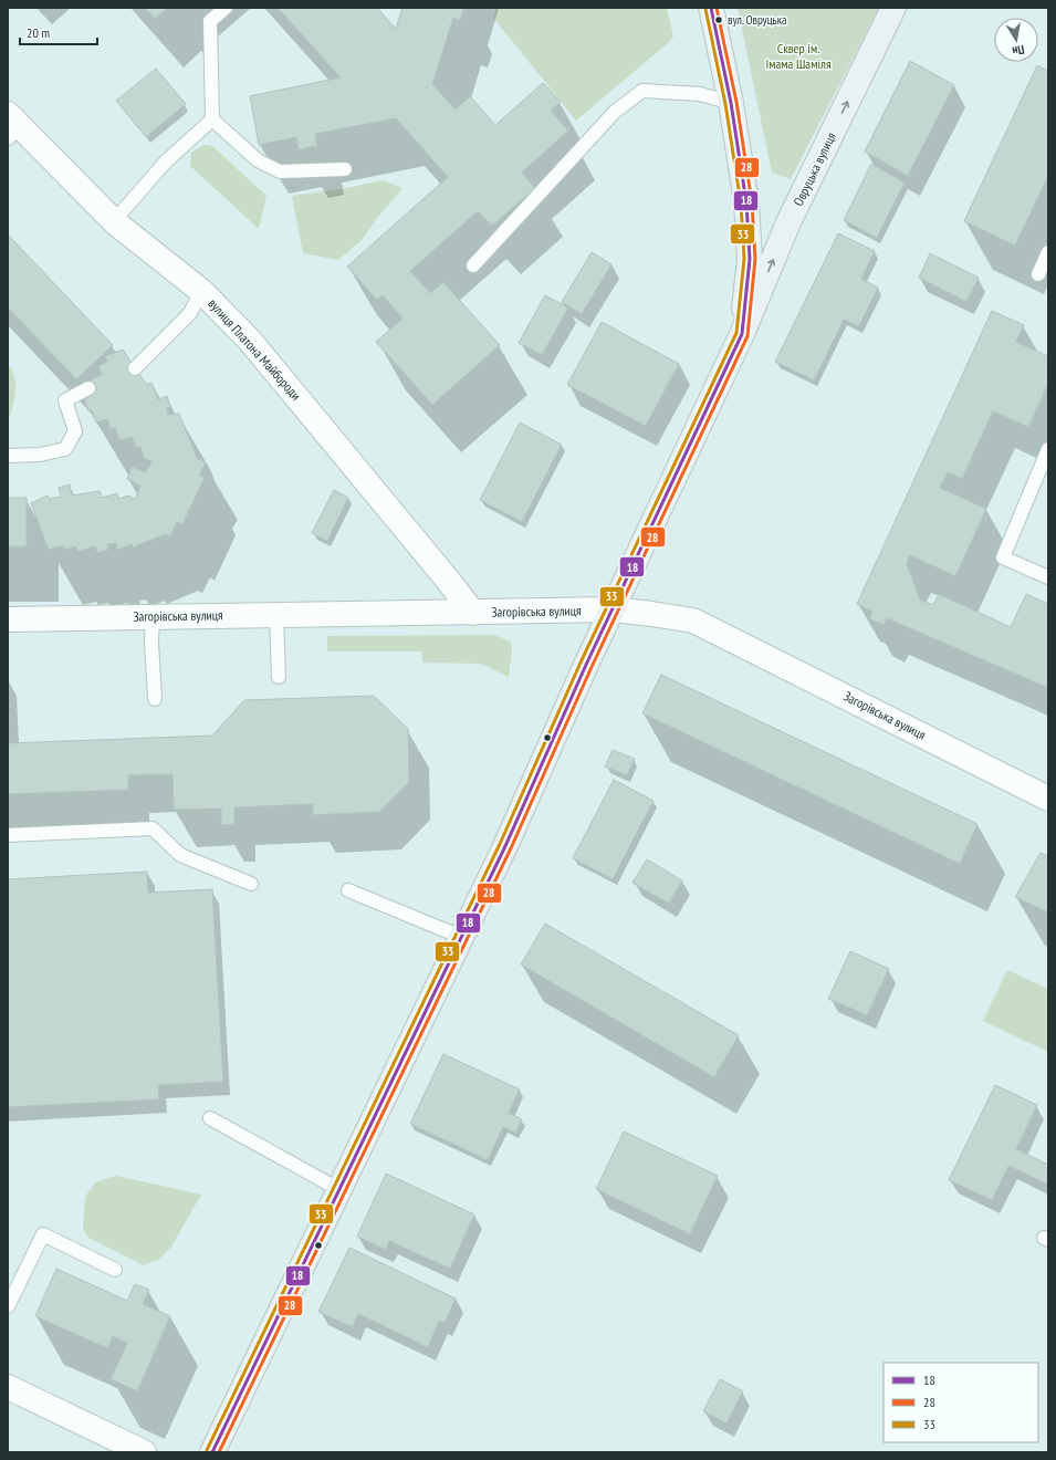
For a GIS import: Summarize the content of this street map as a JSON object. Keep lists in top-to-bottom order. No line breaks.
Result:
{"streets":{"street":["Овруцька вулиця","вулиця Платона Майбороди","Загорівська вулиця"]},"crossings":[["Овруцька вулиця","Загорівська вулиця"],["вулиця Платона Майбороди","Загорівська вулиця"]],"parks":["Сквер ім. Імама Шаміля"],"places":["вул. Овруцька"],"lines":["transit line 18","transit line 28","transit line 33"],"legend":["18","28","33"],"scale_bar":"20 m","north":"bottom"}
